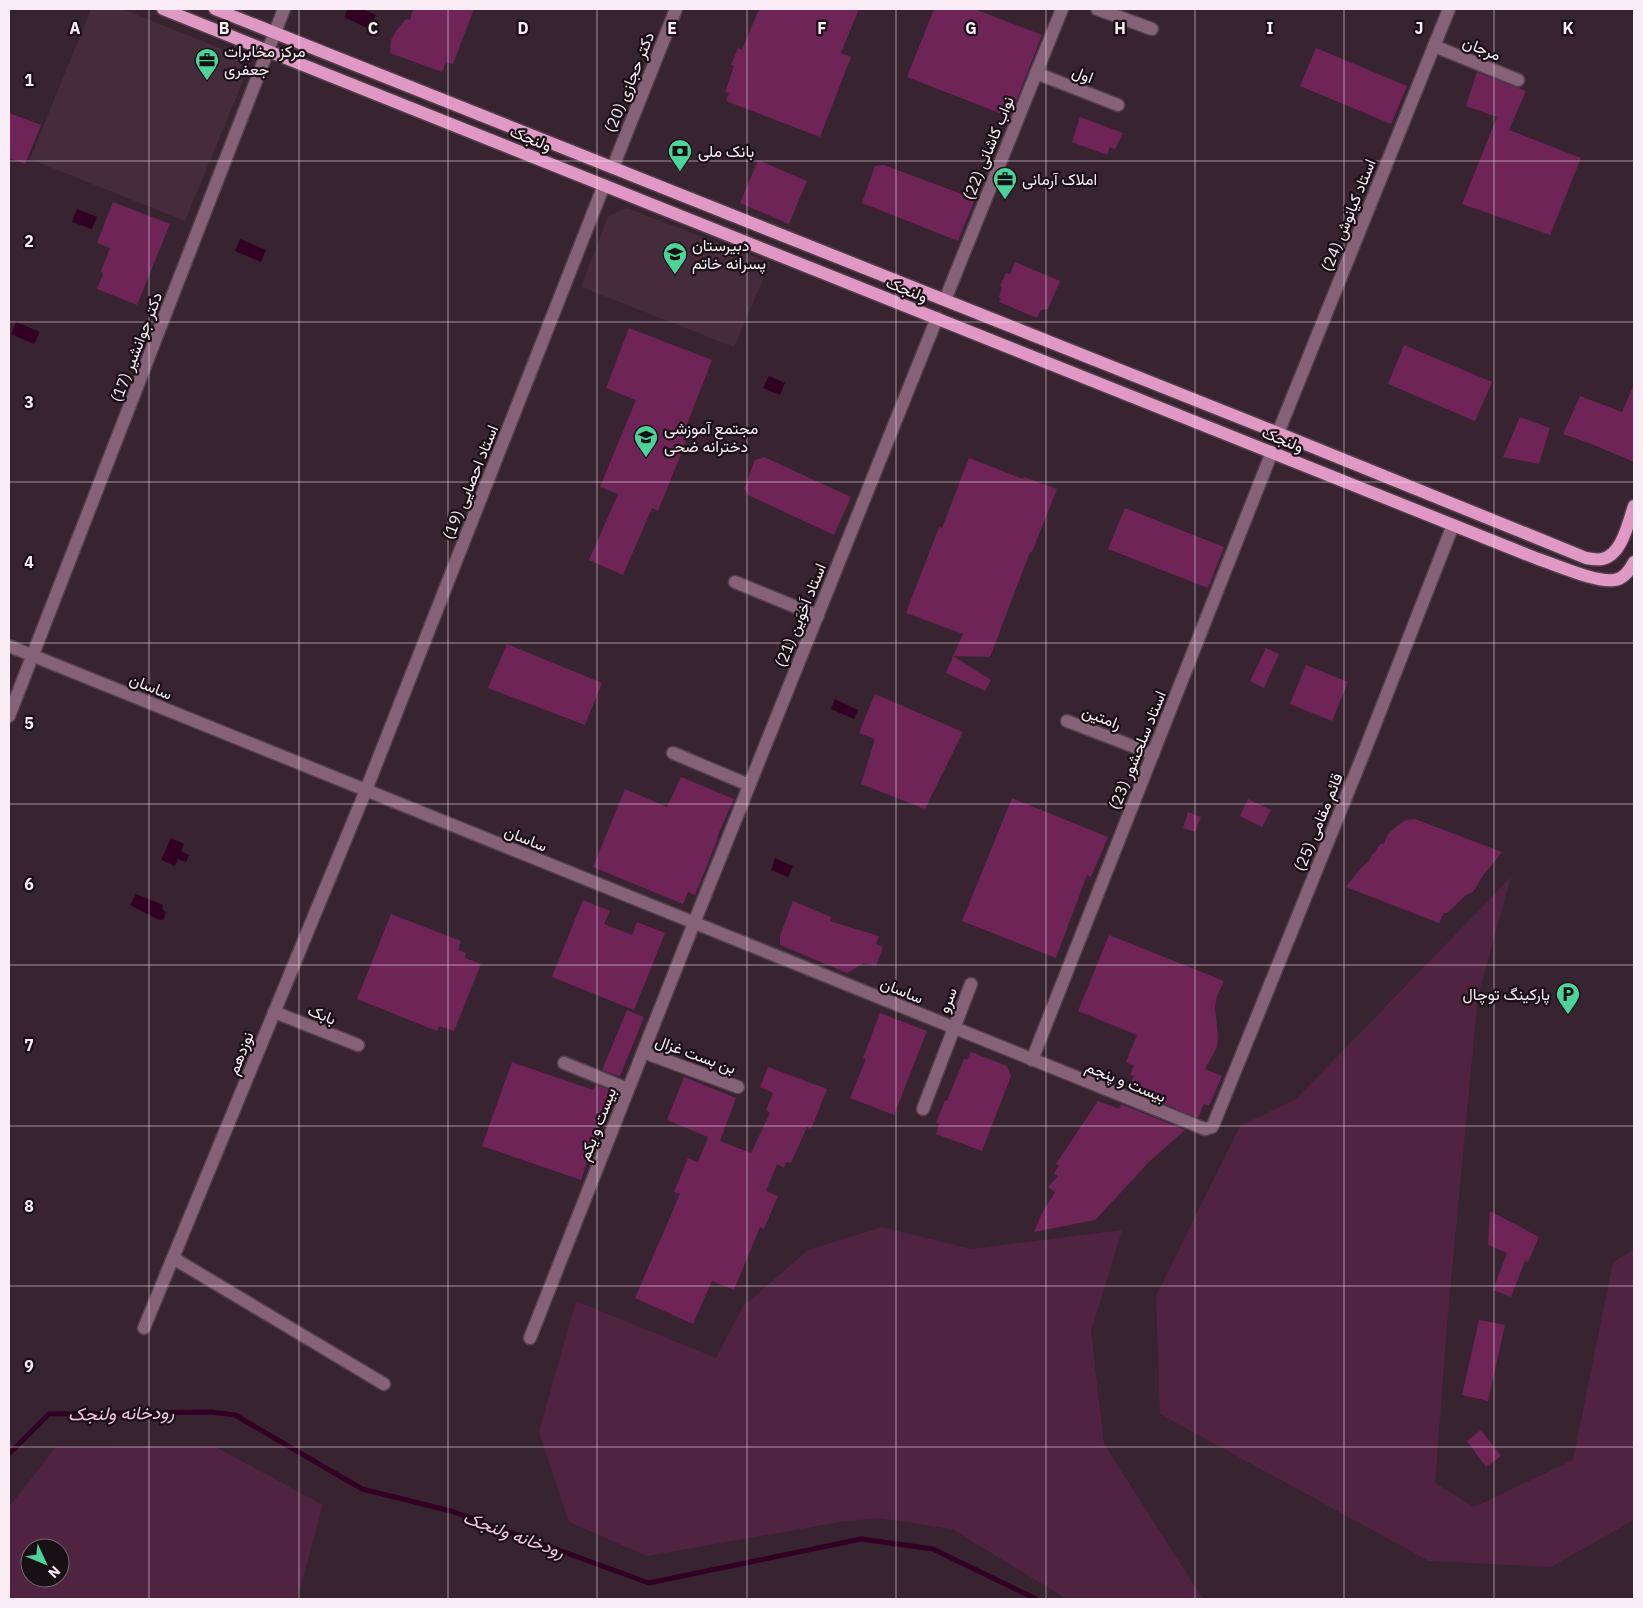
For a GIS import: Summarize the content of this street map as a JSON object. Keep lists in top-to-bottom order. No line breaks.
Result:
{"streets":{"main road":["ولنجک"],"street":["مرجان","اول","دکتر حجازی (20)","نواب کاشانی (22)","استاد کیانوش (24)","دکتر جوانشیر (17)","استاد احصایی (19)","استاد اَخوَين (21)","ساسان","رامتین","استاد سلحشور (23)","قائم مقامی (25)","سرو","بابک","نوزدهم","بن بست غزال","بیست و پنجم","بیست و یکم"]},"crossings":[["مرجان","استاد کیانوش (24)"],["اول","نواب کاشانی (22)"],["دکتر حجازی (20)","ولنجک"],["ولنجک","نواب کاشانی (22)"],["ولنجک","استاد کیانوش (24)"],["ولنجک","دکتر جوانشیر (17)"],["ولنجک","استاد احصایی (19)"],["ولنجک","استاد اَخوَين (21)"],["ولنجک","استاد سلحشور (23)"],["ولنجک","قائم مقامی (25)"],["دکتر جوانشیر (17)","ساسان"],["استاد احصایی (19)","ساسان"],["استاد احصایی (19)","نوزدهم"],["استاد اَخوَين (21)","ساسان"],["استاد اَخوَين (21)","بیست و یکم"],["ساسان","استاد سلحشور (23)"],["ساسان","سرو"],["ساسان","نوزدهم"],["ساسان","بیست و پنجم"],["ساسان","بیست و یکم"],["رامتین","استاد سلحشور (23)"],["استاد سلحشور (23)","بیست و پنجم"],["قائم مقامی (25)","بیست و پنجم"],["بابک","نوزدهم"],["بن بست غزال","بیست و یکم"]],"water":["رودخانه ولنجک"],"places":{"office":["مرکز مخابرات جعفری","املاک آرمانی"],"bank":["بانک ملی"],"school or university":["دبیرستان پسرانه خاتم","مجتمع آموزشی دخترانه ضحی"],"parking":["پارکینگ توچال"]},"north":"bottom right","grid":{"columns":["A","B","C","D","E","F","G","H","I","J","K"],"rows":["1","2","3","4","5","6","7","8","9"]}}
